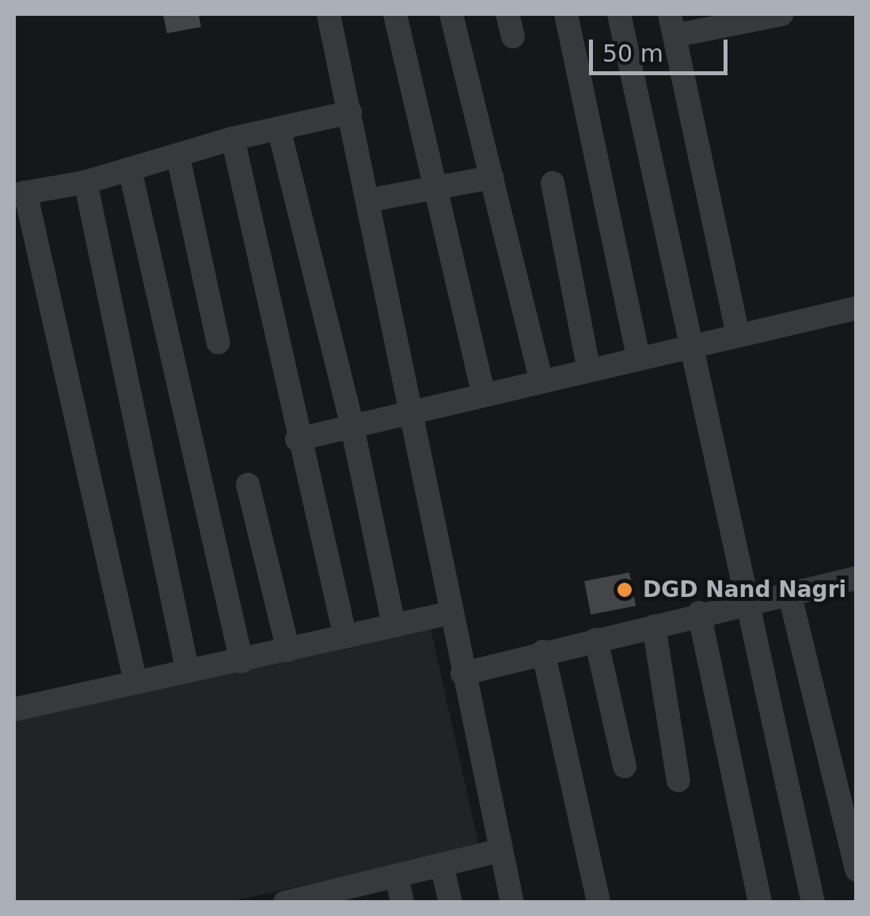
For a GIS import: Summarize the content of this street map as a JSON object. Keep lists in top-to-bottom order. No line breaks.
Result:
{"places":["DGD Nand Nagri"],"scale_bar":"50 m"}
